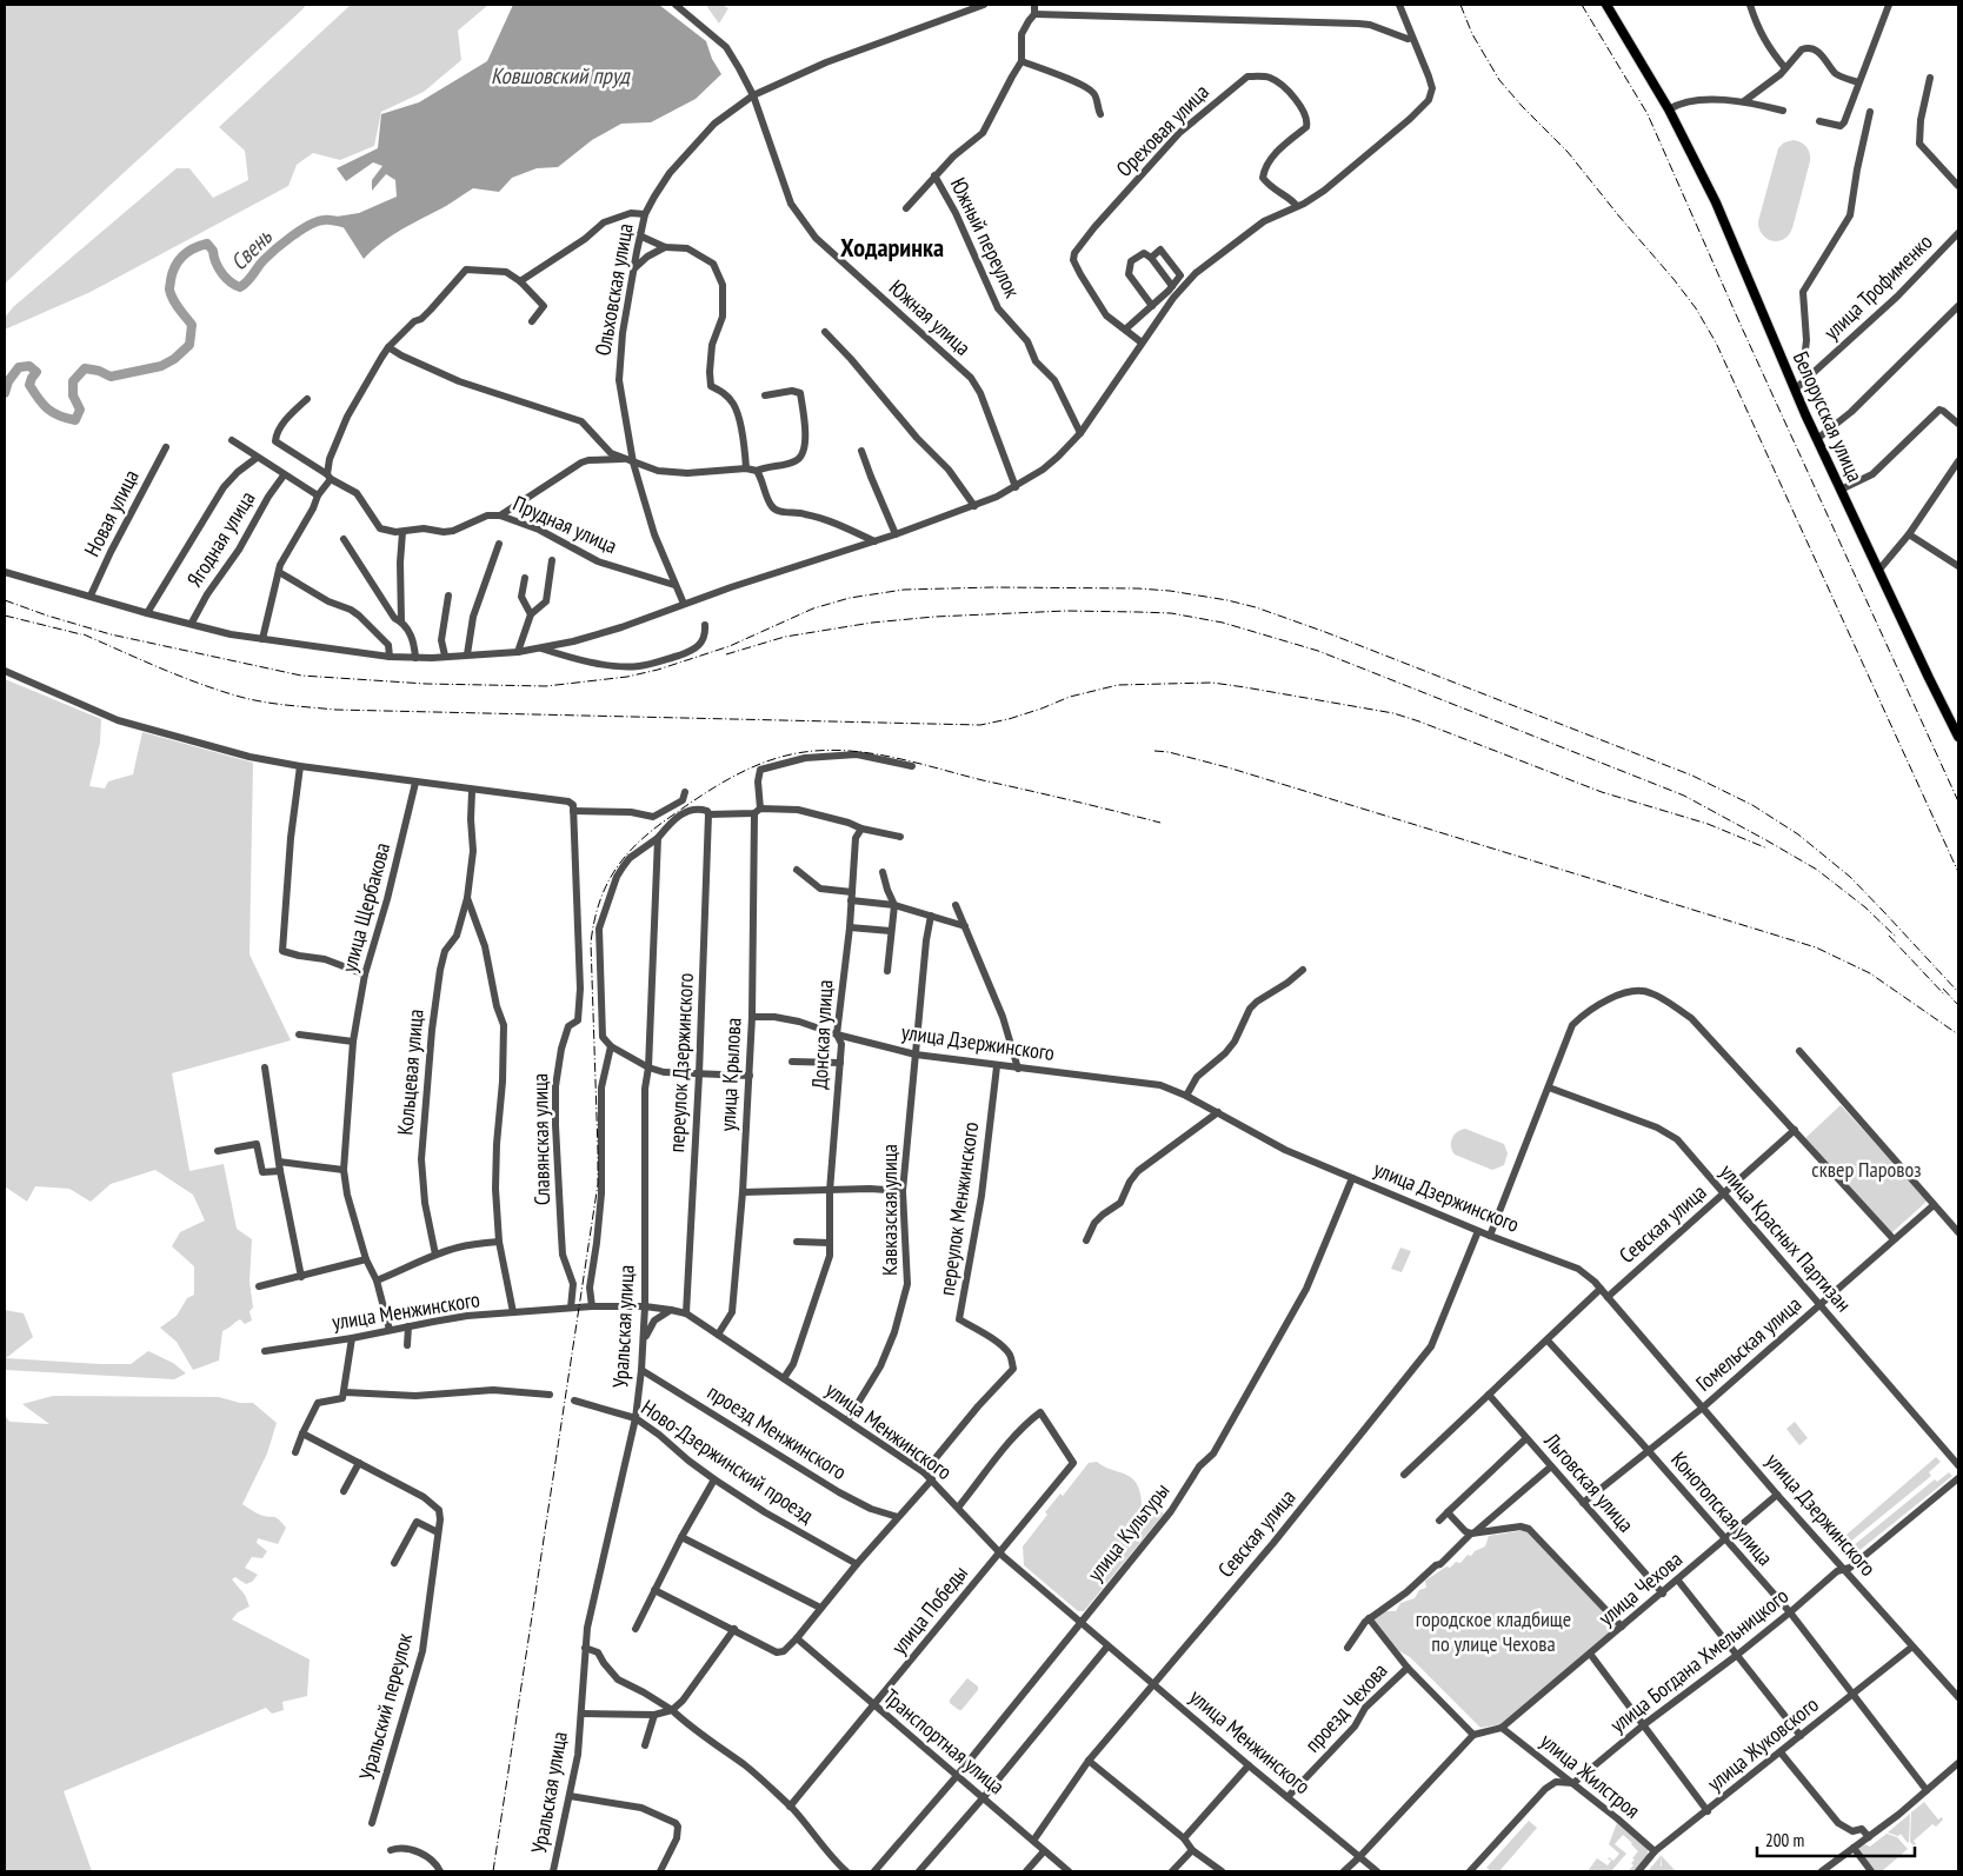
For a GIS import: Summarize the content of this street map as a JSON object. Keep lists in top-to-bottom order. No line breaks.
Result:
{"streets":{"main road":["Белорусская улица"],"street":["Ореховая улица","Южный переулок","улица Трофименко","Ольховская улица","Южная улица","Новая улица","Прудная улица","Ягодная улица","улица Щербакова","Донская улица","улица Дзержинского","переулок Дзержинского","Кольцевая улица","улица Крылова","Славянская улица","переулок Менжинского","Кавказская улица","Севская улица","улица Красных Партизан","улица Менжинского","Уральская улица","Гомельская улица","проезд Менжинского","Ново-Дзержинский проезд","Льговская улица","Конотопская улица","улица Культуры","улица Чехова","улица Победы","улица Богдана Хмельницкого","Уральский переулок","проезд Чехова","Транспортная улица","улица Жуковского","улица Жилстроя"]},"crossings":[["улица Трофименко","Белорусская улица"],["Ольховская улица","Южная улица"],["Ольховская улица","Прудная улица"],["улица Щербакова","улица Менжинского"],["Донская улица","улица Дзержинского"],["Донская улица","улица Менжинского"],["улица Дзержинского","улица Крылова"],["улица Дзержинского","переулок Менжинского"],["улица Дзержинского","Кавказская улица"],["улица Дзержинского","Севская улица"],["улица Дзержинского","Гомельская улица"],["улица Дзержинского","улица Культуры"],["улица Дзержинского","улица Чехова"],["улица Дзержинского","улица Богдана Хмельницкого"],["улица Дзержинского","улица Жуковского"],["переулок Дзержинского","улица Менжинского"],["Кольцевая улица","Славянская улица"],["Кольцевая улица","улица Менжинского"],["улица Крылова","улица Менжинского"],["Славянская улица","улица Менжинского"],["переулок Менжинского","улица Менжинского"],["Кавказская улица","улица Менжинского"],["Севская улица","улица Красных Партизан"],["Севская улица","улица Менжинского"],["Севская улица","Транспортная улица"],["улица Красных Партизан","Гомельская улица"],["улица Менжинского","Уральская улица"],["улица Менжинского","улица Культуры"],["улица Менжинского","улица Победы"],["улица Менжинского","проезд Чехова"],["Уральская улица","проезд Менжинского"],["Уральская улица","Ново-Дзержинский проезд"],["Гомельская улица","Льговская улица"],["Гомельская улица","Конотопская улица"],["Льговская улица","улица Чехова"],["Конотопская улица","улица Чехова"],["Конотопская улица","улица Богдана Хмельницкого"],["Конотопская улица","улица Жуковского"],["улица Культуры","Транспортная улица"],["улица Чехова","улица Жилстроя"],["улица Победы","Транспортная улица"],["улица Богдана Хмельницкого","улица Жилстроя"],["улица Жуковского","улица Жилстроя"]],"districts":["Ходаринка"],"water":["Ковшовский пруд","Свень"],"parks":["сквер Паровоз","городское кладбище по улице Чехова"],"scale_bar":"200 m"}
